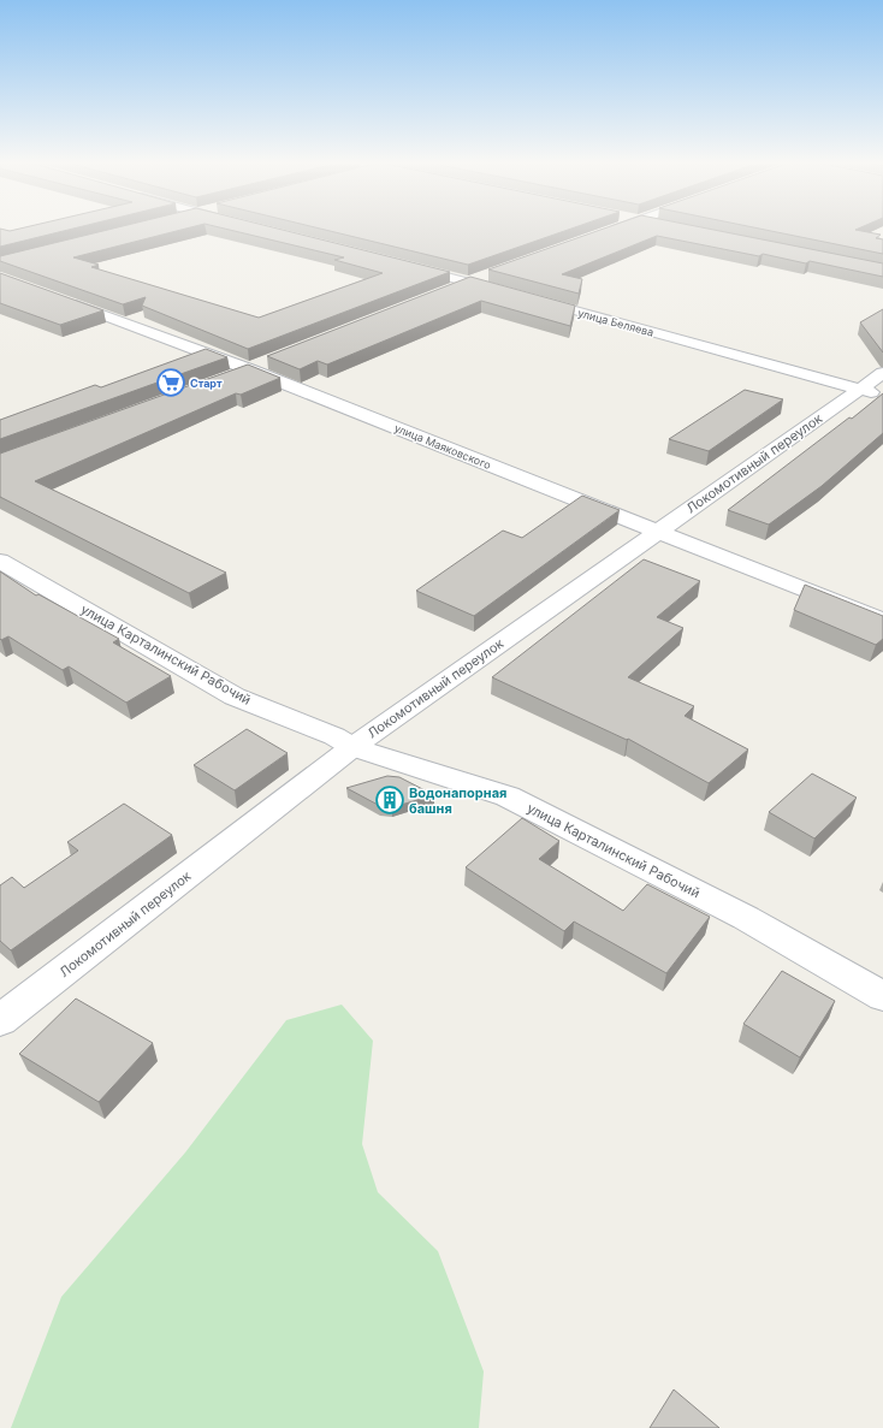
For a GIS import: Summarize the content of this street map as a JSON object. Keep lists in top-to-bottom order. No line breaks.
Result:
{"streets":{"street":["улица Беляева","улица Маяковского","Локомотивный переулок","улица Карталинский Рабочий"]},"crossings":[["улица Беляева","Локомотивный переулок"],["улица Маяковского","Локомотивный переулок"],["Локомотивный переулок","улица Карталинский Рабочий"]],"places":{"supermarket":["Старт"],"building":["Водонапорная башня"]}}
